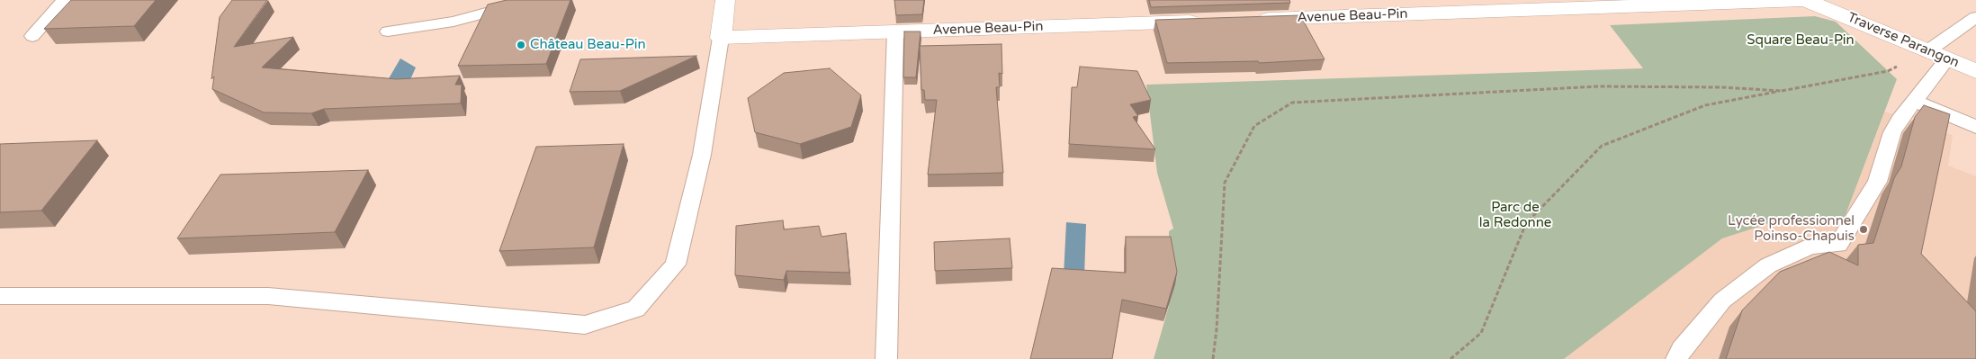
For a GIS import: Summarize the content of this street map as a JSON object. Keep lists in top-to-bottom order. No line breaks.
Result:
{"streets":{"street":["Avenue Beau-Pin","Traverse Parangon"]},"crossings":[["Avenue Beau-Pin","Traverse Parangon"]],"parks":["Square Beau-Pin","Parc de la Redonne"],"places":["Château Beau-Pin","Lycée professionnel Poinso-Chapuis"]}
